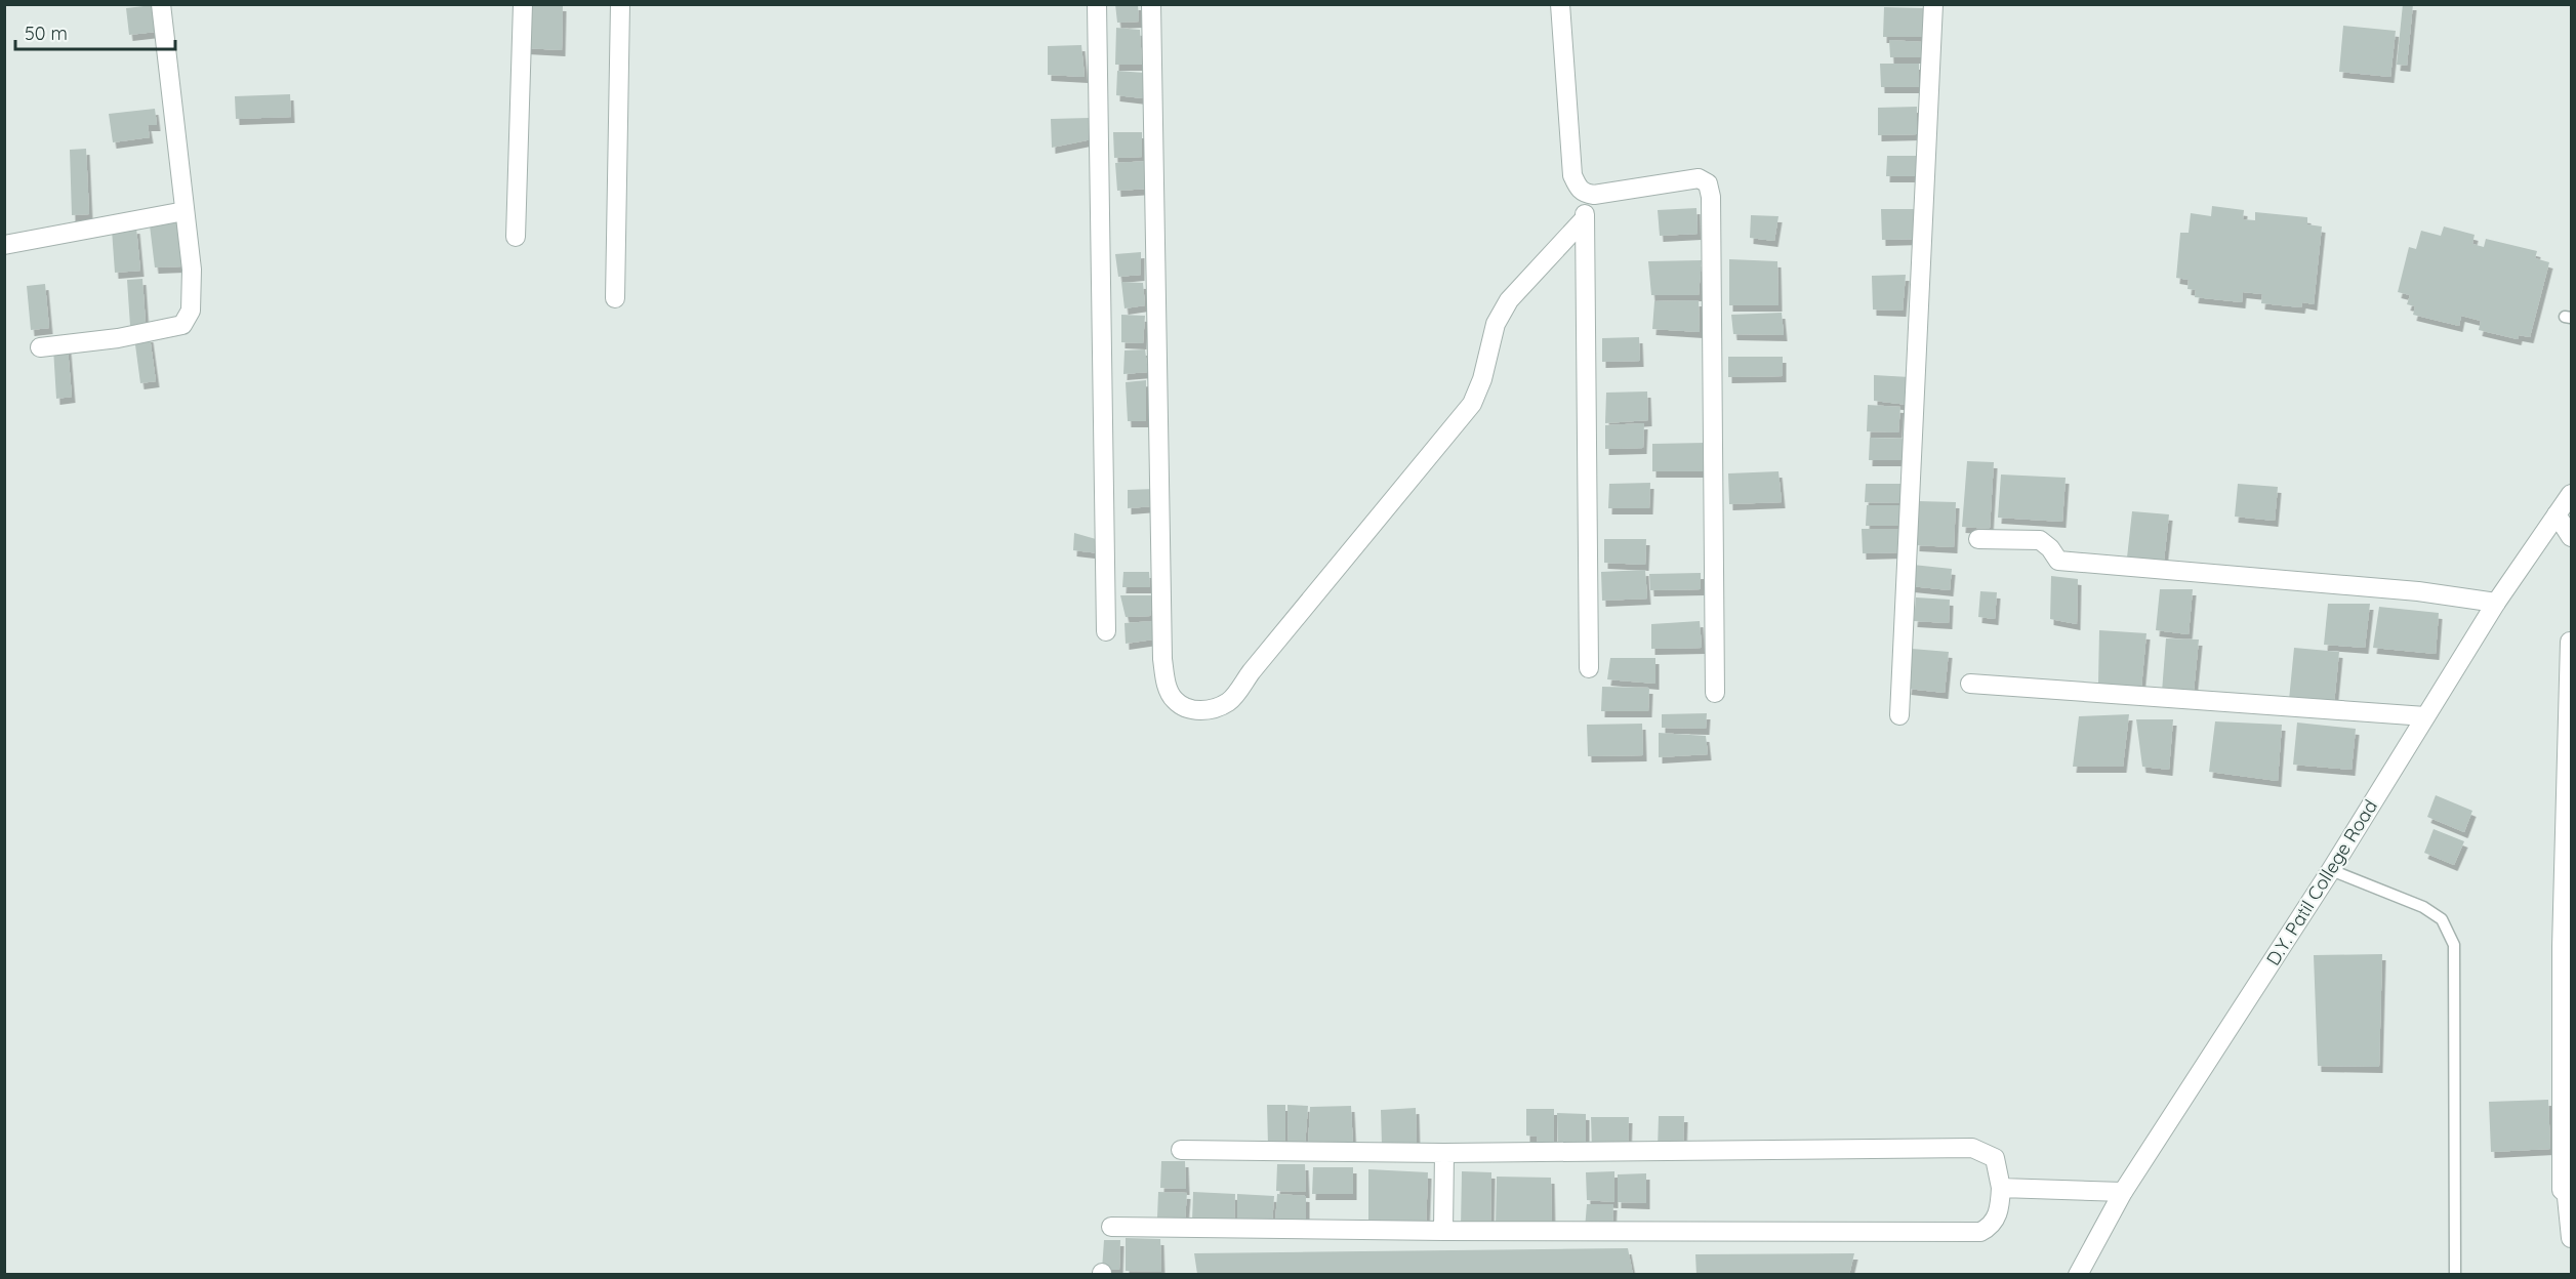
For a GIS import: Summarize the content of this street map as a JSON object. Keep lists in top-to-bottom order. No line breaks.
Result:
{"streets":{"street":["D.Y. Patil College Road"]},"scale_bar":"50 m"}
